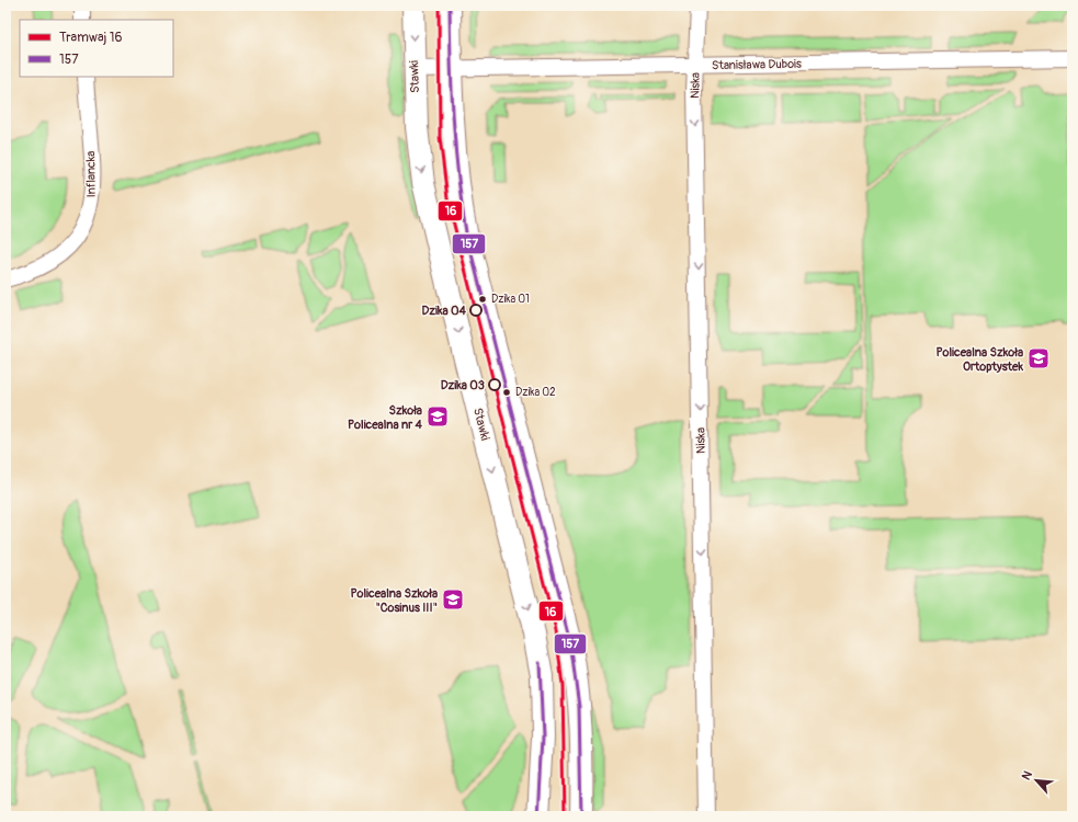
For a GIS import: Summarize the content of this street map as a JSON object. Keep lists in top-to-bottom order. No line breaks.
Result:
{"streets":{"street":["Stanisława Dubois","Stawki","Niska","Inflancka"]},"crossings":[["Stanisława Dubois","Stawki"],["Stanisława Dubois","Niska"]],"one_way":["Niska"],"places":{"other":["Dzika 01","Dzika 04","Dzika 03","Dzika 02"],"school or university":["Policealna Szkoła Ortoptystek","Szkoła Policealna nr 4","Policealna Szkoła \"Cosinus III\""]},"lines":["tram line 16","transit line 157"],"legend":["Tramwaj 16","157"],"north":"top left"}
